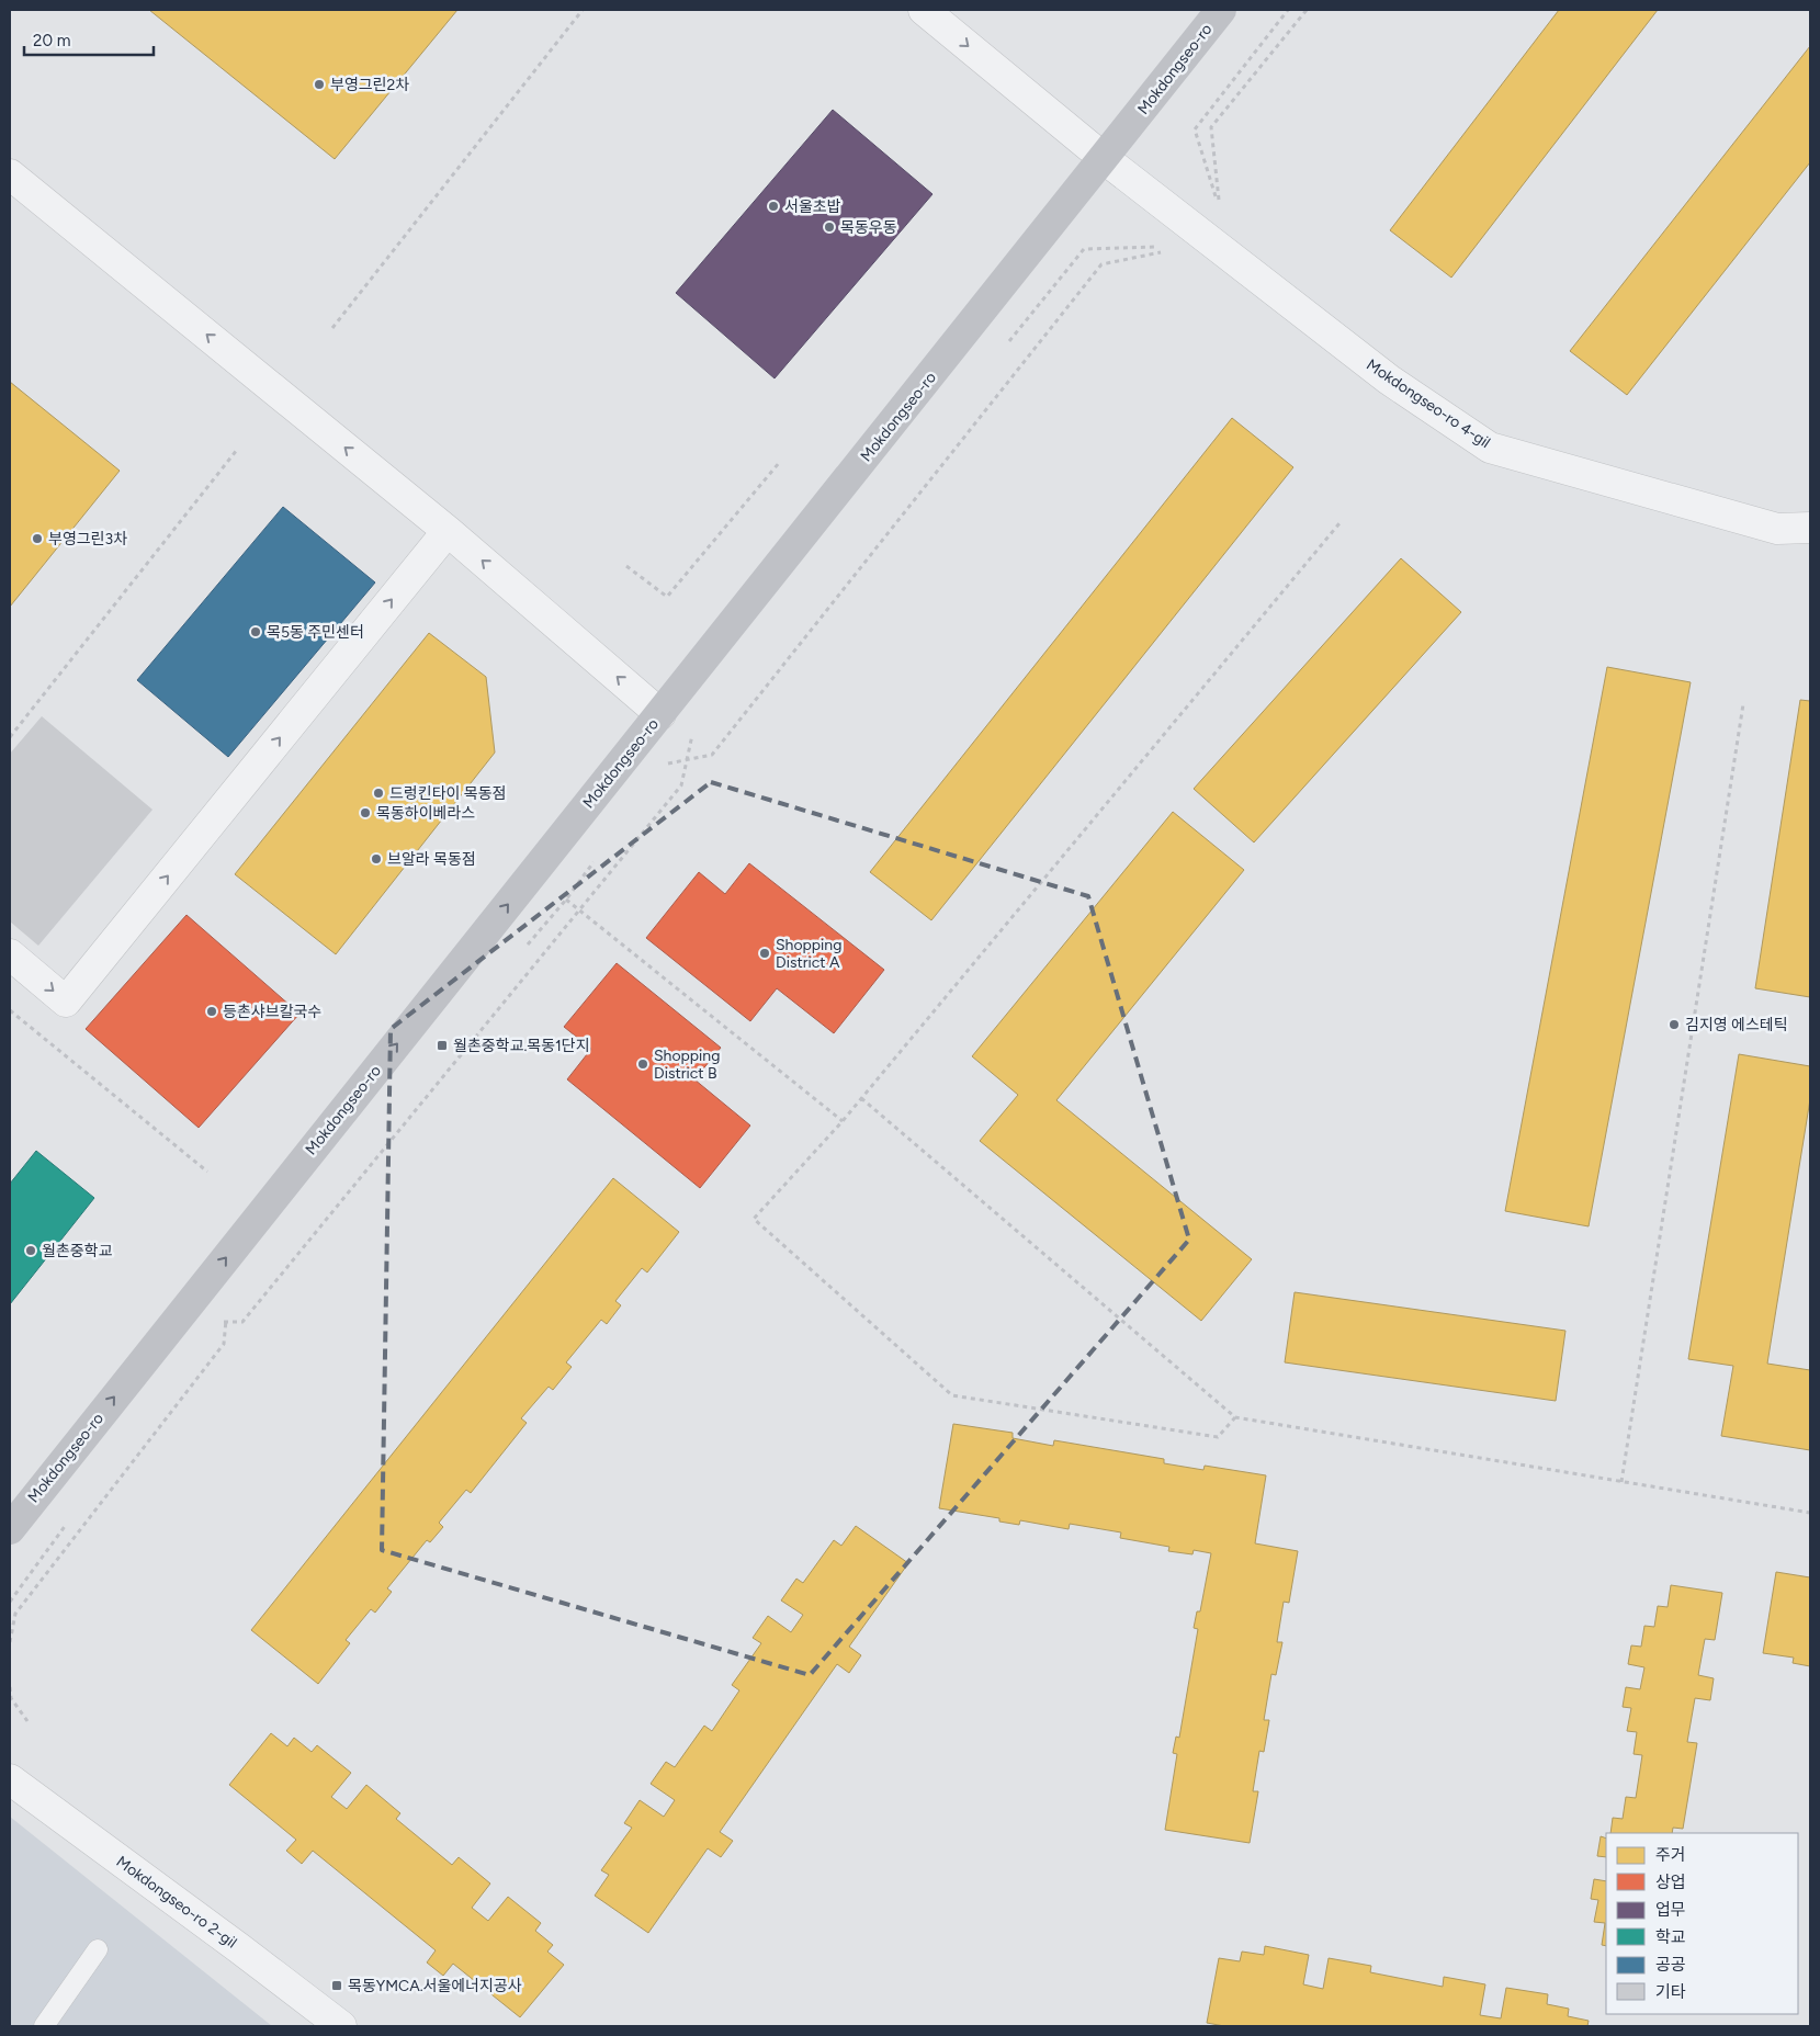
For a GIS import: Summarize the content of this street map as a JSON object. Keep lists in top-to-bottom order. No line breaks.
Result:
{"streets":{"main road":["Mokdongseo-ro"],"street":["Mokdongseo-ro 4-gil","Mokdongseo-ro 2-gil"]},"crossings":[["Mokdongseo-ro","Mokdongseo-ro 4-gil"]],"one_way":["Mokdongseo-ro"],"places":{"other":["부영그린2차","서울초밥","목동우동","부영그린3차","목5동 주민센터","드렁킨타이 목동점","목동하이베라스","브알라 목동점","Shopping District A","등촌샤브칼국수","김지영 에스테틱","Shopping District B","월촌중학교"],"transit":["월촌중학교.목동1단지","목동YMCA.서울에너지공사"]},"legend":["주거","상업","업무","학교","공공","기타"],"scale_bar":"20 m"}
